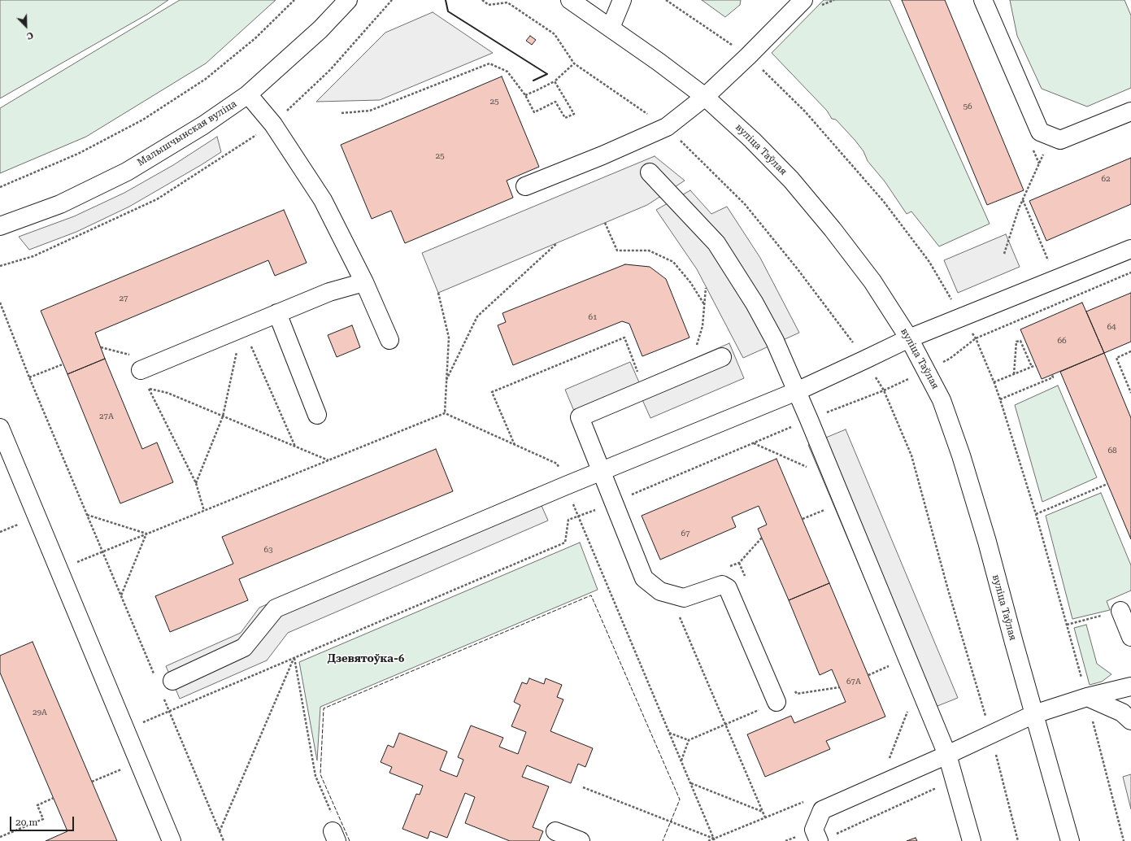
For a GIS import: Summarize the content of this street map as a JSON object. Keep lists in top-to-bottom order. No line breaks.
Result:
{"streets":{"street":["Малышчынская вуліца","вуліца Таўлая"]},"districts":["Дзевятоўка-6"],"house_numbers":["25","56","25","62","27","61","64","66","27А","68","67","63","67А","29А"],"scale_bar":"20 m","north":"bottom right"}
